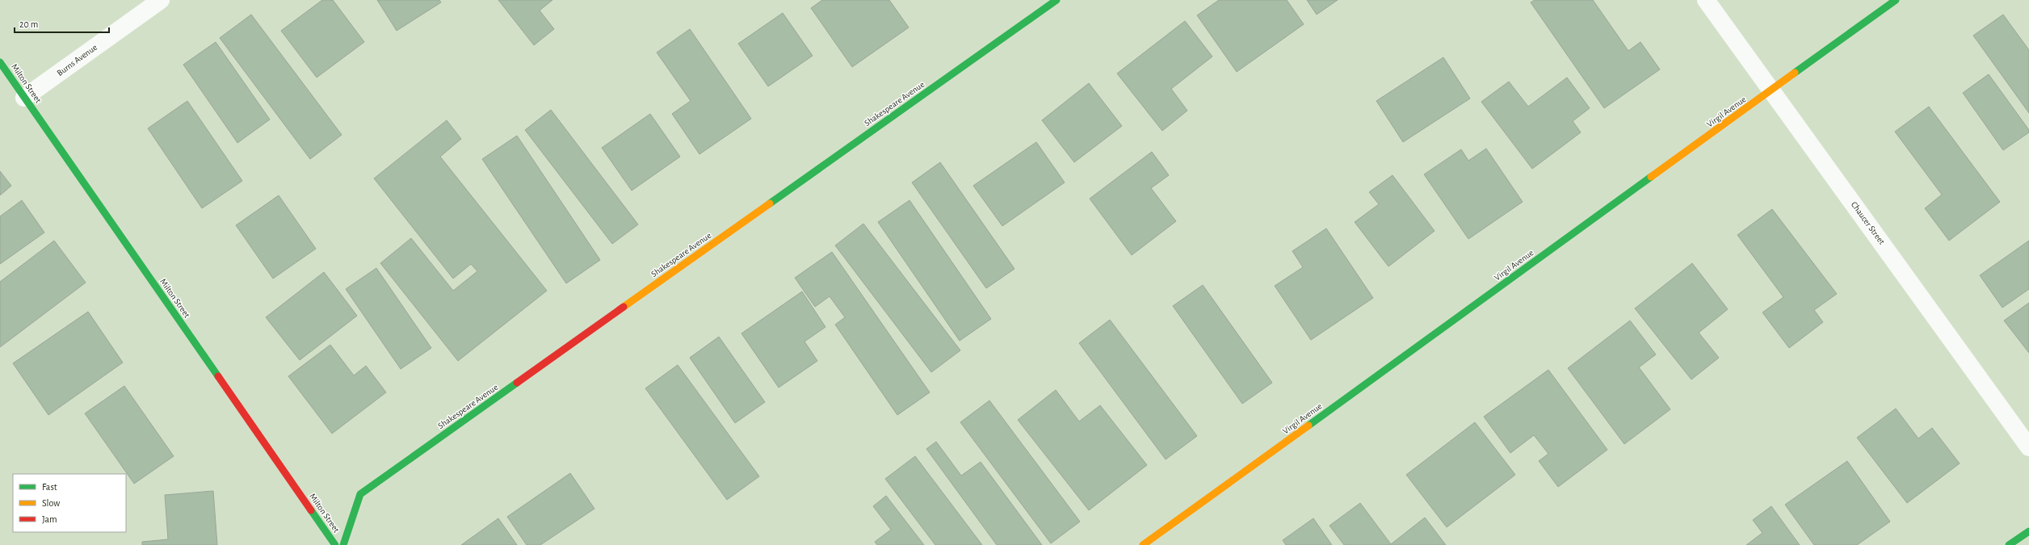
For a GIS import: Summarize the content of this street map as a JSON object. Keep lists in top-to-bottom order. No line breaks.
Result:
{"streets":{"street":["Burns Avenue","Milton Street","Shakespeare Avenue","Virgil Avenue","Chaucer Street"]},"crossings":[["Burns Avenue","Milton Street"],["Virgil Avenue","Chaucer Street"]],"legend":["Fast","Slow","Jam"],"scale_bar":"20 m"}
